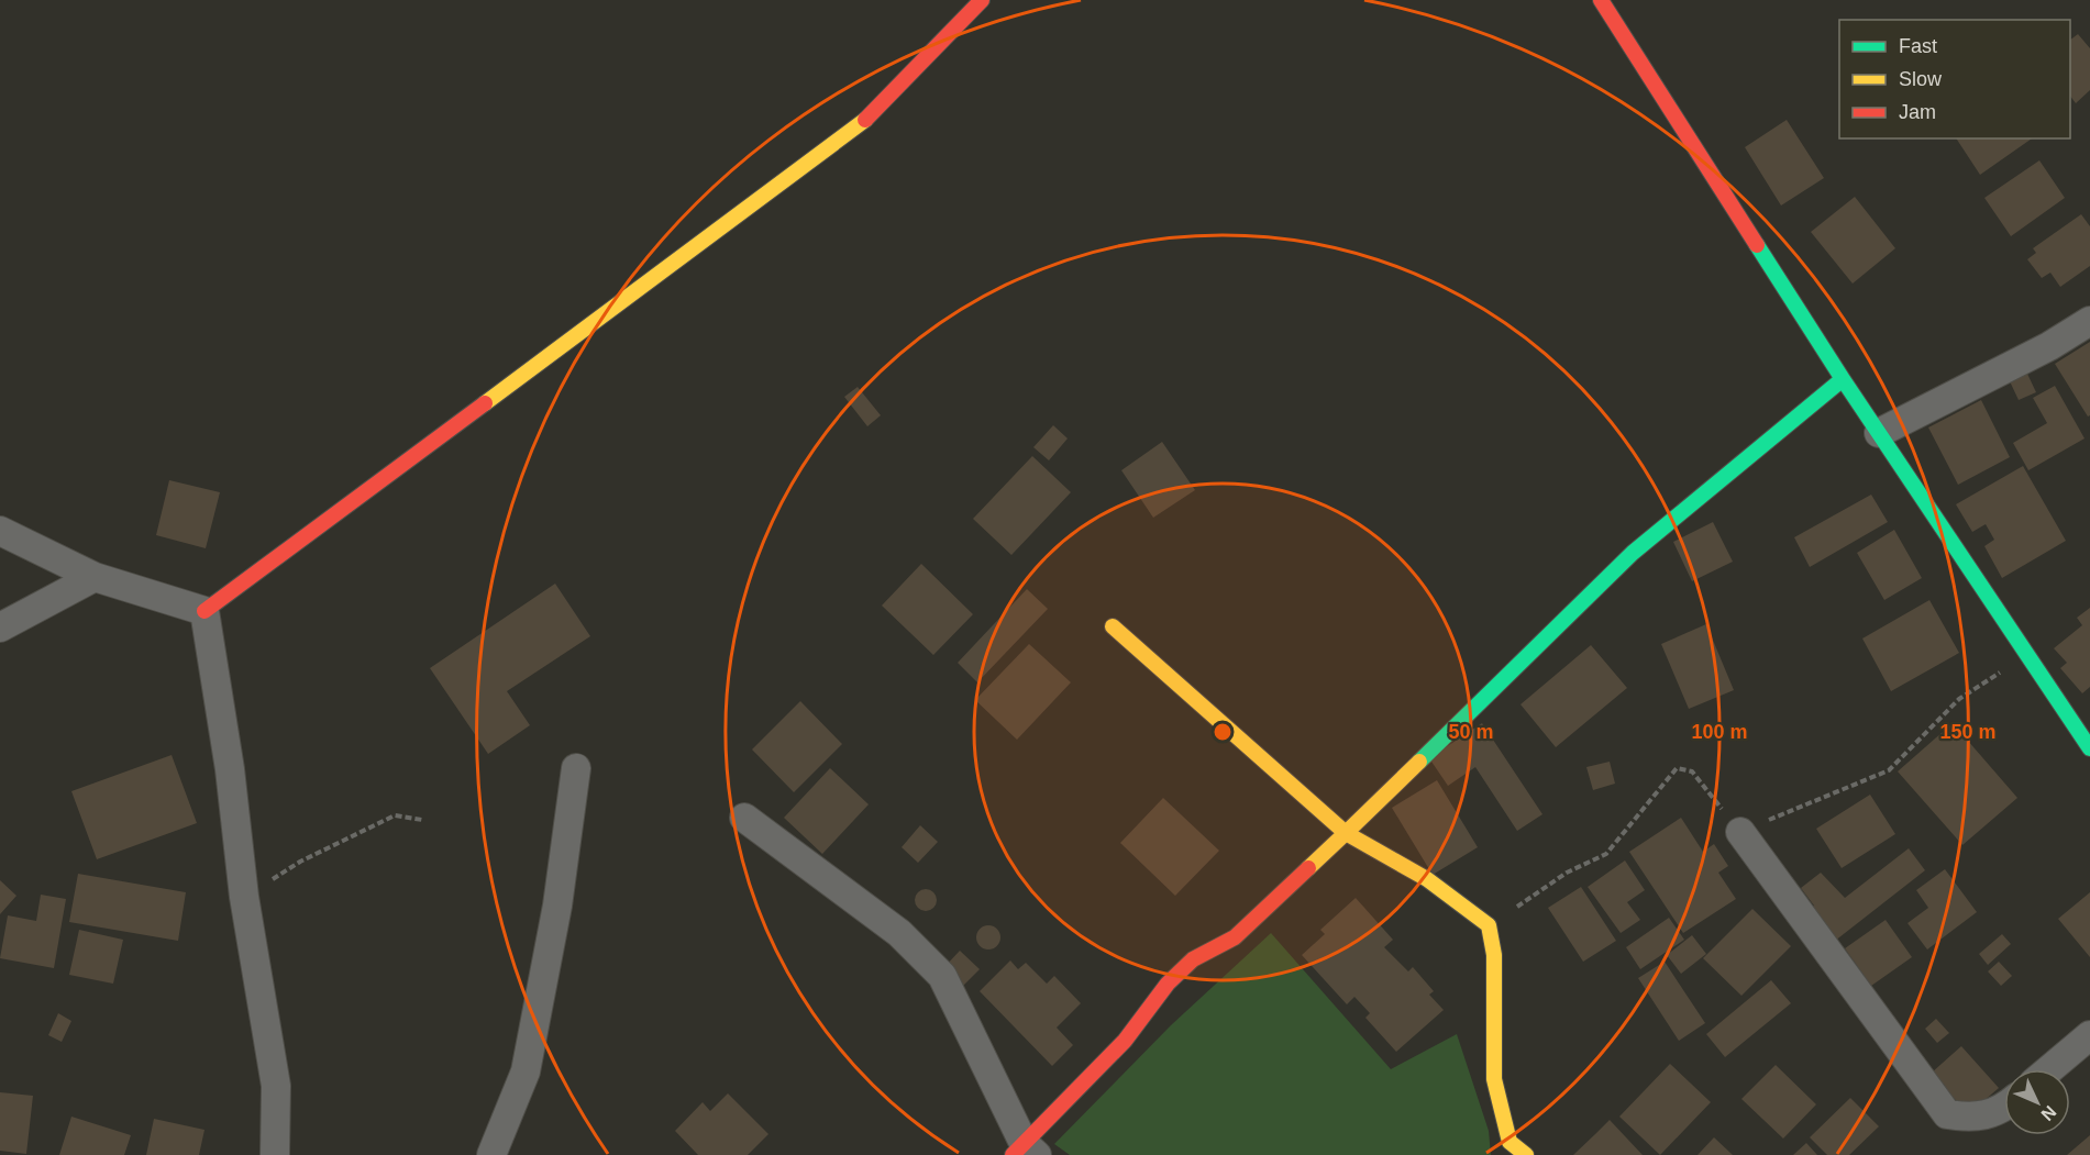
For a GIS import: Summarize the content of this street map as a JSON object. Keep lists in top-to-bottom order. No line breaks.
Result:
{"legend":["Fast","Slow","Jam"],"north":"bottom right","rings":["50 m","100 m","150 m"]}
